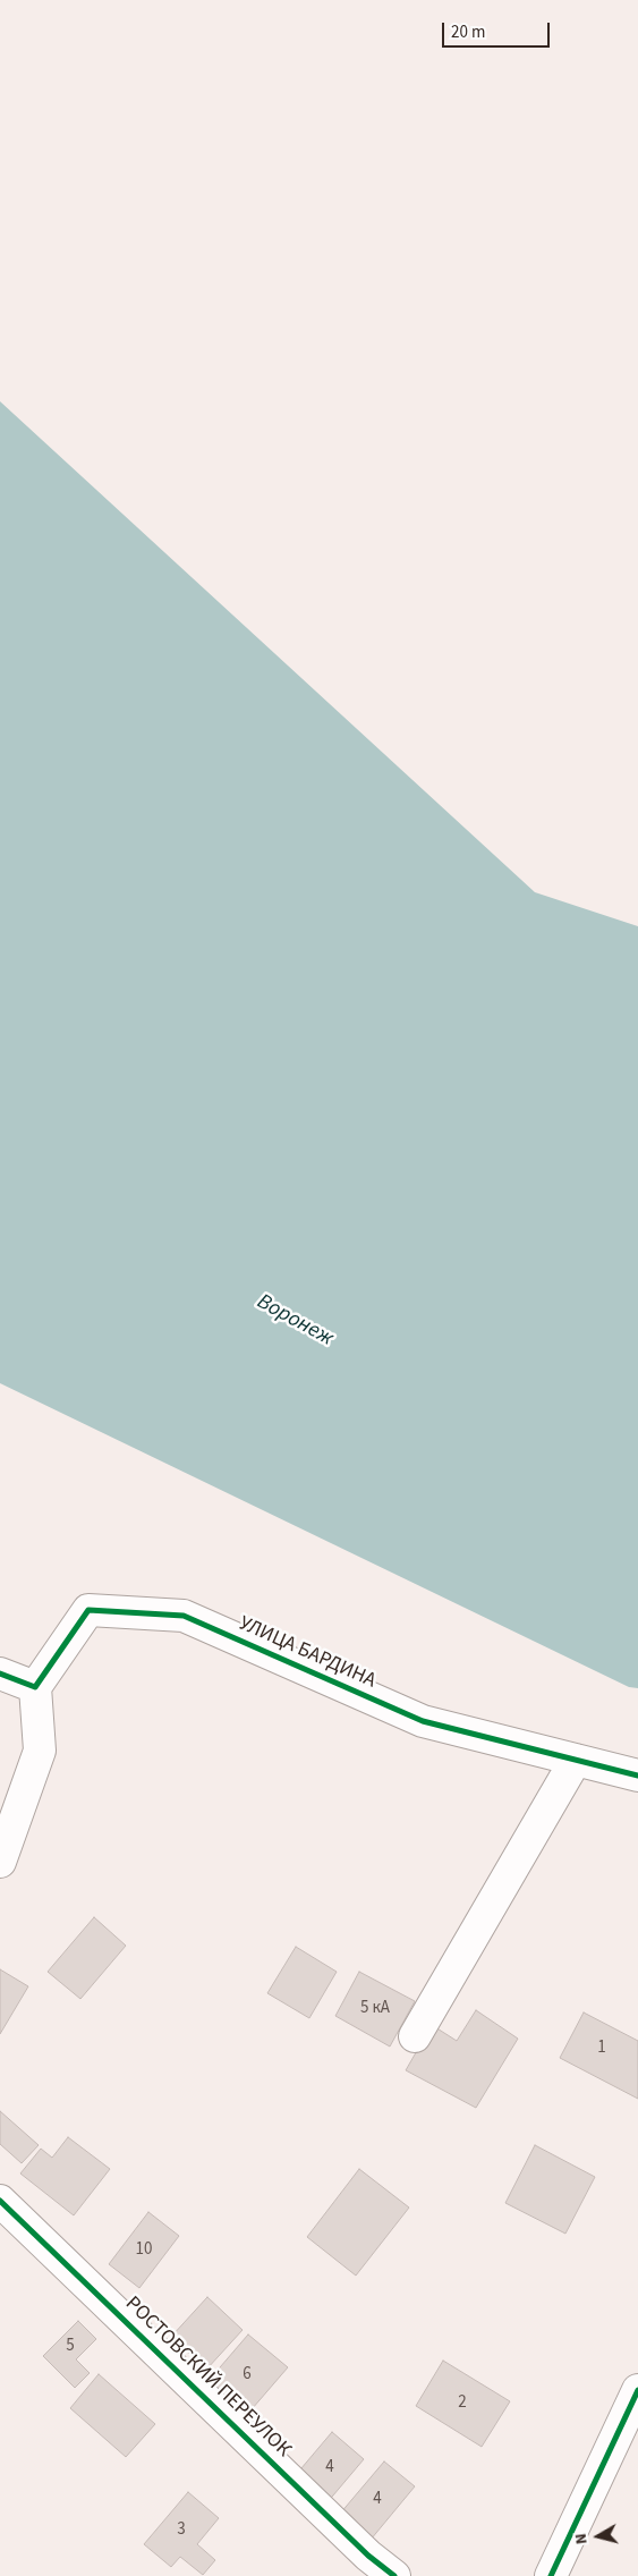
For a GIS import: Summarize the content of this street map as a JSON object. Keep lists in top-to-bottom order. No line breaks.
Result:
{"streets":{"street":["УЛИЦА БАРДИНА","РОСТОВСКИЙ ПЕРЕУЛОК"]},"water":["Воронеж"],"house_numbers":["5 кА","1","10","5","6","2","4","4","3"],"scale_bar":"20 m","north":"left"}
